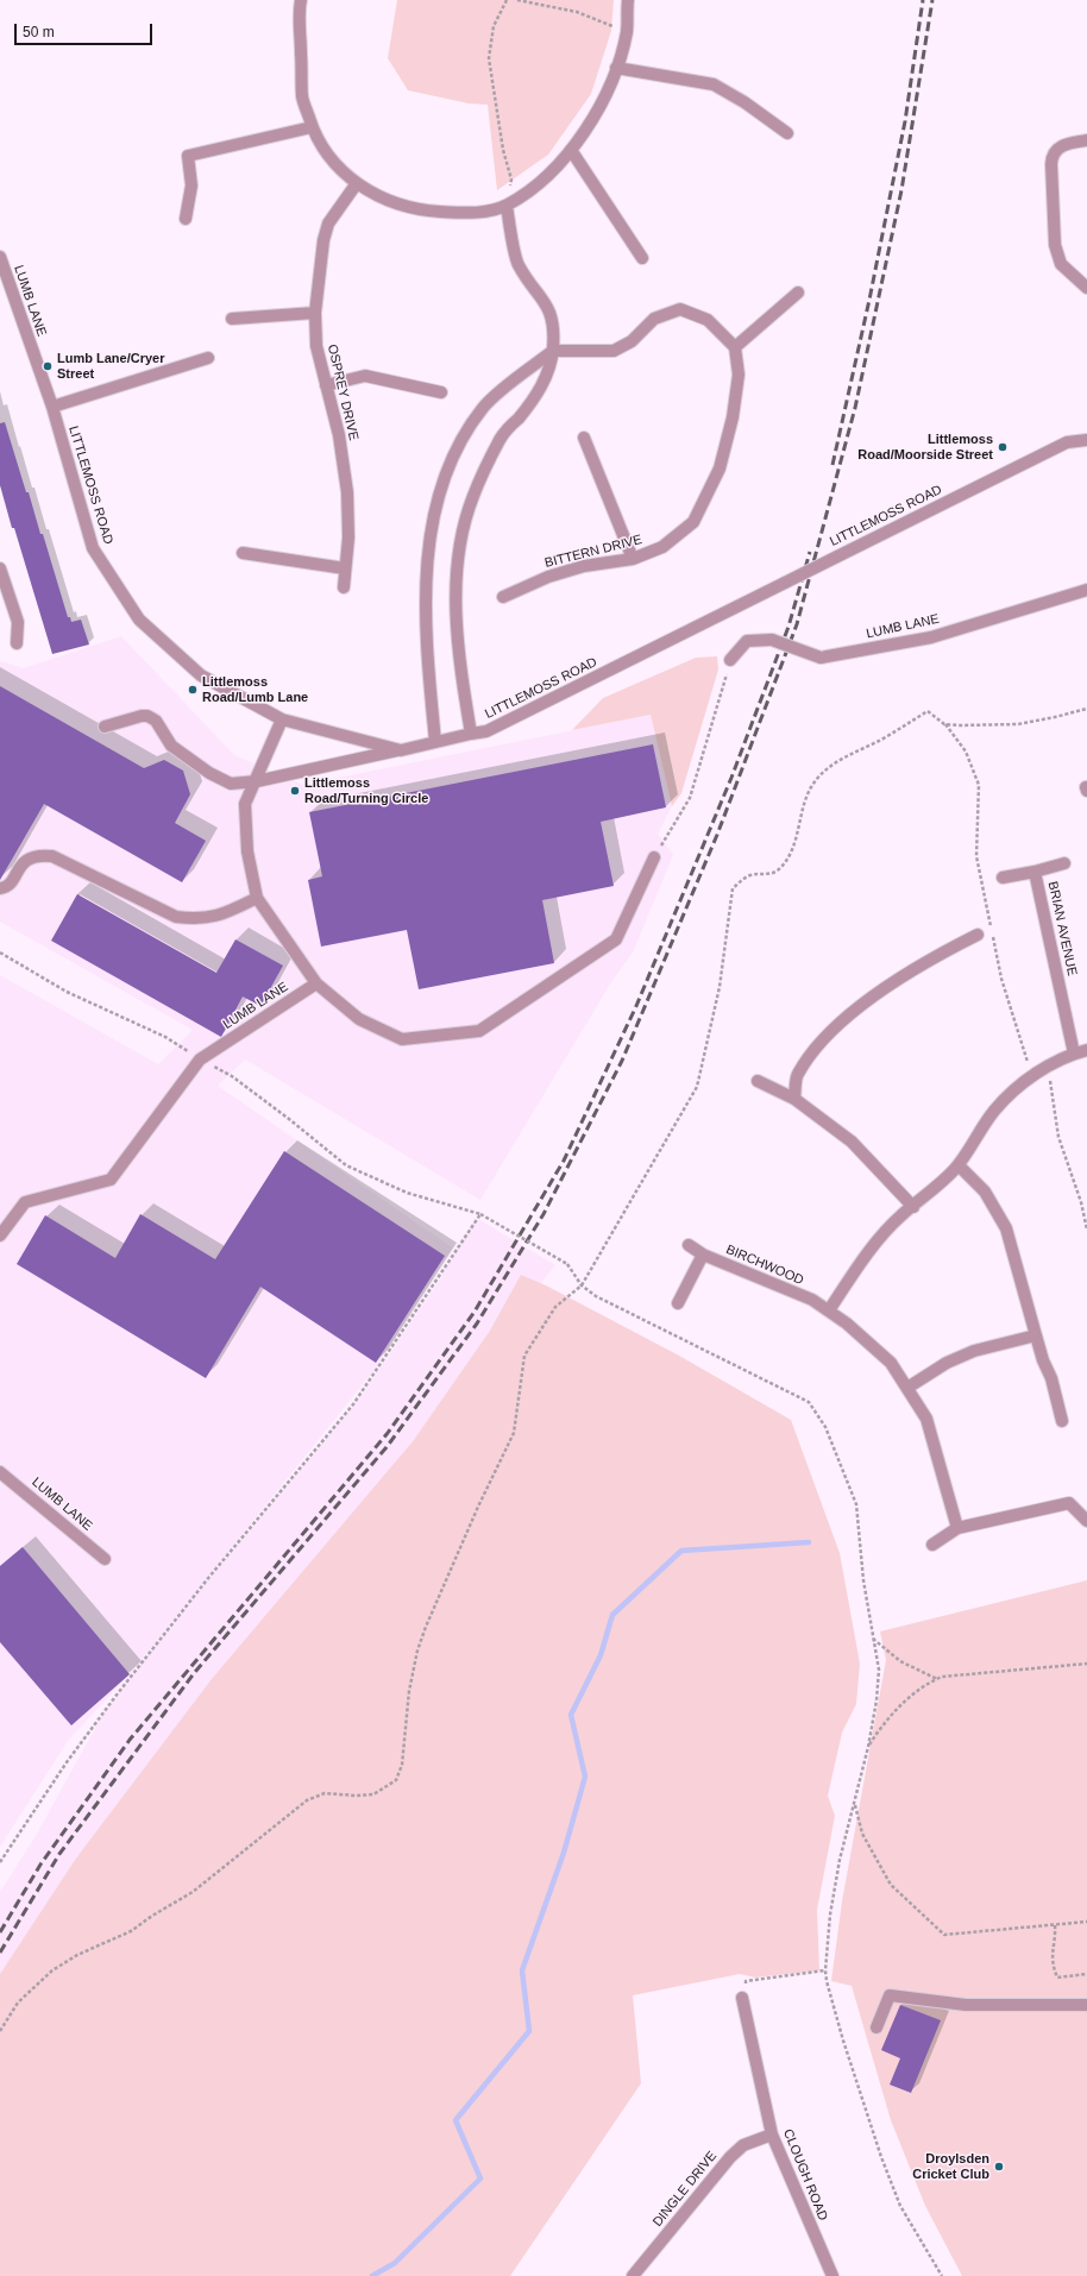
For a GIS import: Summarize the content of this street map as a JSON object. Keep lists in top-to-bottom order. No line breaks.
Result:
{"streets":{"street":["LUMB LANE","OSPREY DRIVE","LITTLEMOSS ROAD","BITTERN DRIVE","BRIAN AVENUE","BIRCHWOOD","CLOUGH ROAD","DINGLE DRIVE"]},"crossings":[["LUMB LANE","LITTLEMOSS ROAD"],["CLOUGH ROAD","DINGLE DRIVE"]],"places":["Lumb Lane/Cryer Street","Littlemoss Road/Moorside Street","Littlemoss Road/Lumb Lane","Littlemoss Road/Turning Circle","Droylsden Cricket Club"],"scale_bar":"50 m"}
